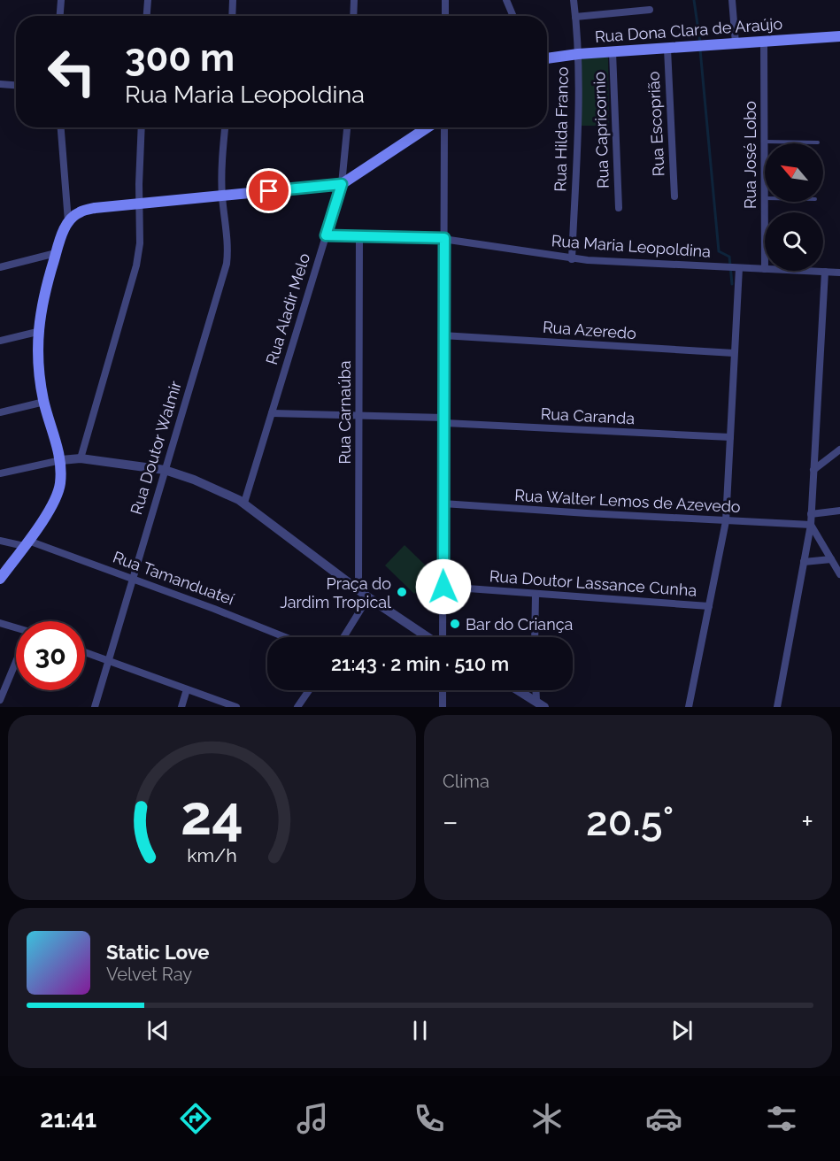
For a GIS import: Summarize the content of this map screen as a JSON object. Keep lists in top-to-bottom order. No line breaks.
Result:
{"streets":{"main road":["Rua Dona Clara de Araújo"],"street":["Rua Escoprião","Rua Hilda Franco","Rua Capricornio","Rua José Lobo","Rua Maria Leopoldina","Rua Aladir Melo","Rua Azeredo","Rua Carnaúba","Rua Caranda","Rua Doutor Walmir","Rua Walter Lemos de Azevedo","Rua Tamanduateí","Rua Doutor Lassance Cunha"]},"crossings":[["Rua Dona Clara de Araújo","Rua Escoprião"],["Rua Dona Clara de Araújo","Rua Hilda Franco"],["Rua Dona Clara de Araújo","Rua Capricornio"],["Rua Dona Clara de Araújo","Rua José Lobo"],["Rua Hilda Franco","Rua Maria Leopoldina"],["Rua Maria Leopoldina","Rua Aladir Melo"],["Rua Maria Leopoldina","Rua Carnaúba"],["Rua Aladir Melo","Rua Caranda"],["Rua Carnaúba","Rua Caranda"],["Rua Doutor Walmir","Rua Tamanduateí"]],"places":["Praça do Jardim Tropical","Bar do Criança"],"north":"top left","page":{"turn":["300 m","Rua Maria Leopoldina"],"limit":"30","trip":"21:43 · 2 min · 510 m","tile":"Clima","heat":["−","20.5°","+"],"song":["Static Love","Velvet Ray"],"tabs":"21:41","gauge":["24","km/h"]}}
